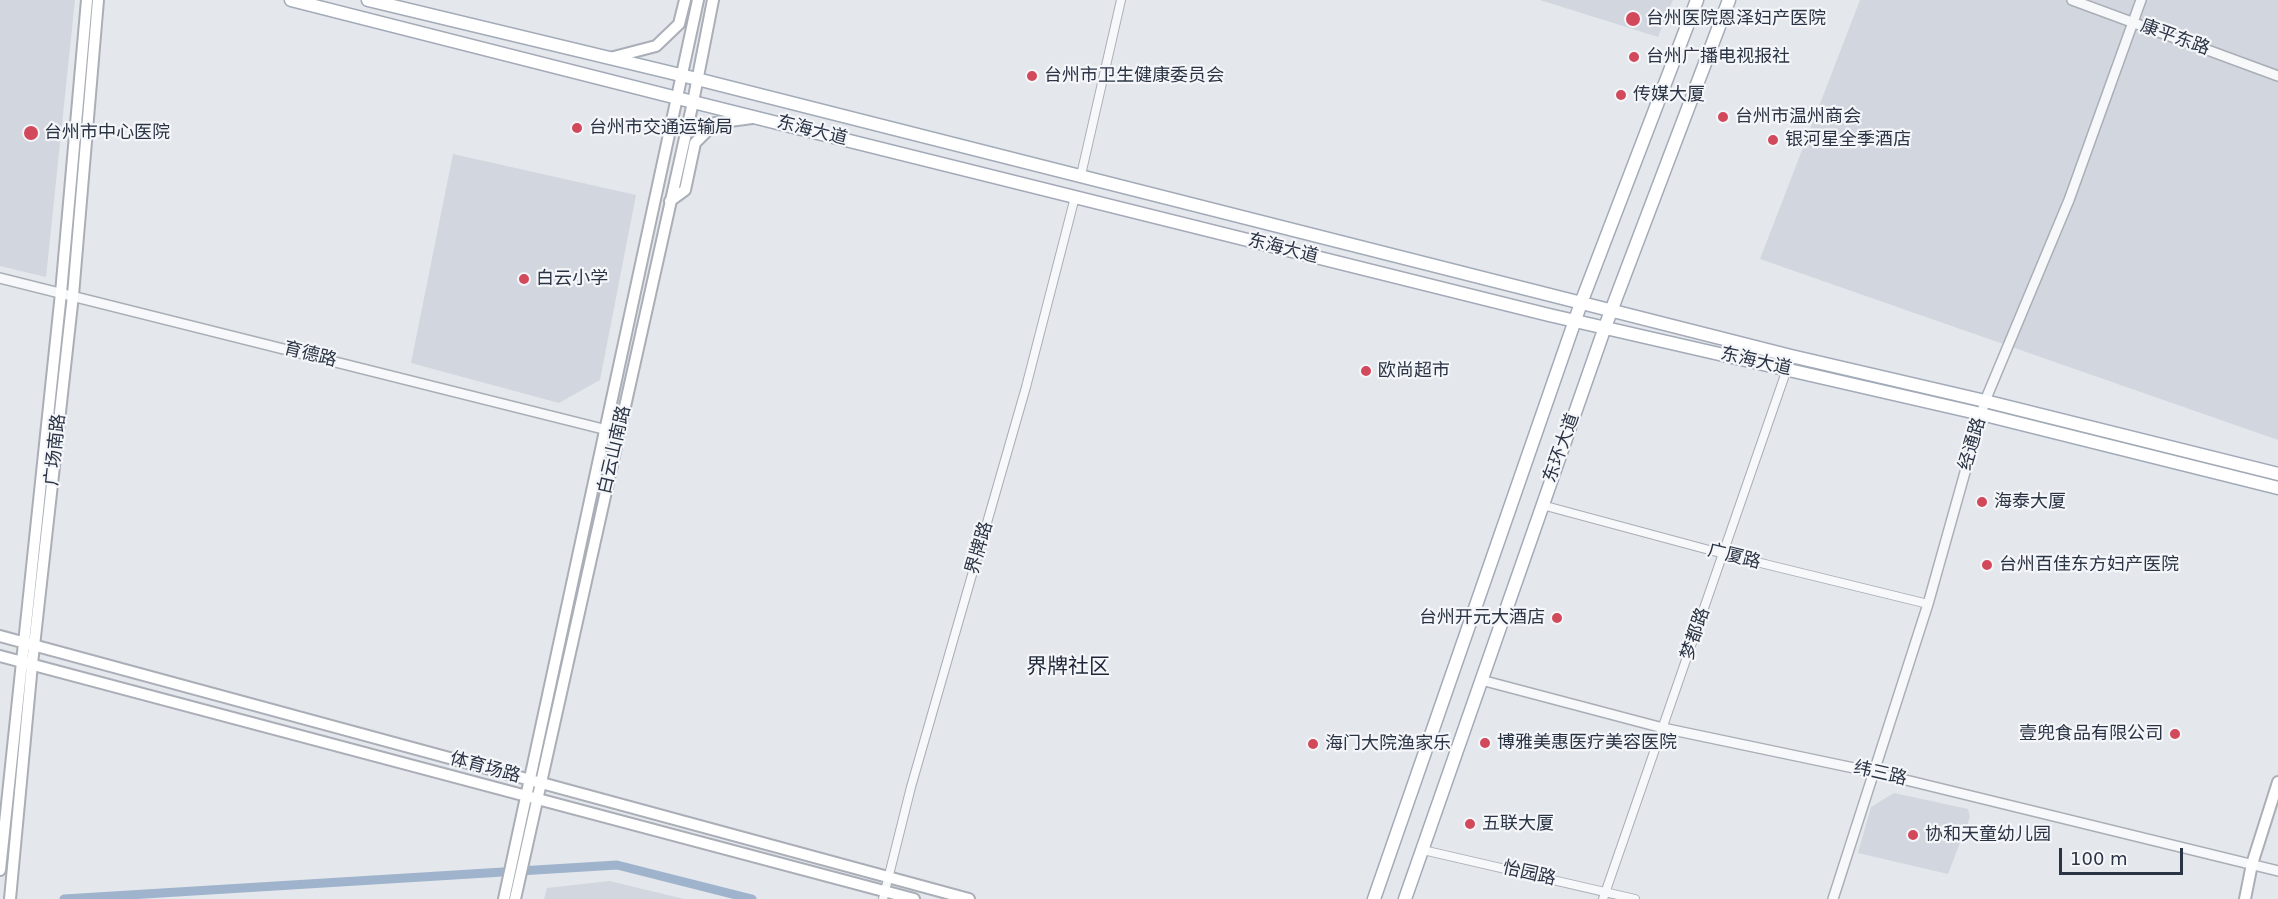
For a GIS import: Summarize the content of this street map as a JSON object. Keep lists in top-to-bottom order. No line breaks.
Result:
{"streets":{"main road":["东海大道","东环大道","广场南路","白云山南路","体育场路"],"street":["康平东路","育德路","经通路","界牌路","广厦路","梦都路","纬三路","怡园路"]},"crossings":[["康平东路","经通路"],["东海大道","经通路"],["东海大道","东环大道"],["东海大道","白云山南路"],["东海大道","界牌路"],["东海大道","梦都路"],["育德路","广场南路"],["育德路","白云山南路"],["经通路","广厦路"],["经通路","纬三路"],["东环大道","广厦路"],["东环大道","纬三路"],["东环大道","怡园路"],["广场南路","体育场路"],["白云山南路","体育场路"],["界牌路","体育场路"],["广厦路","梦都路"],["梦都路","纬三路"],["梦都路","怡园路"]],"districts":["界牌社区"],"places":["台州医院恩泽妇产医院","台州广播电视报社","台州市卫生健康委员会","传媒大厦","台州市温州商会","台州市交通运输局","台州市中心医院","银河星全季酒店","白云小学","欧尚超市","海泰大厦","台州百佳东方妇产医院","台州开元大酒店","壹兜食品有限公司","博雅美惠医疗美容医院","海门大院渔家乐","五联大厦","协和天童幼儿园"],"scale_bar":"100 m"}
